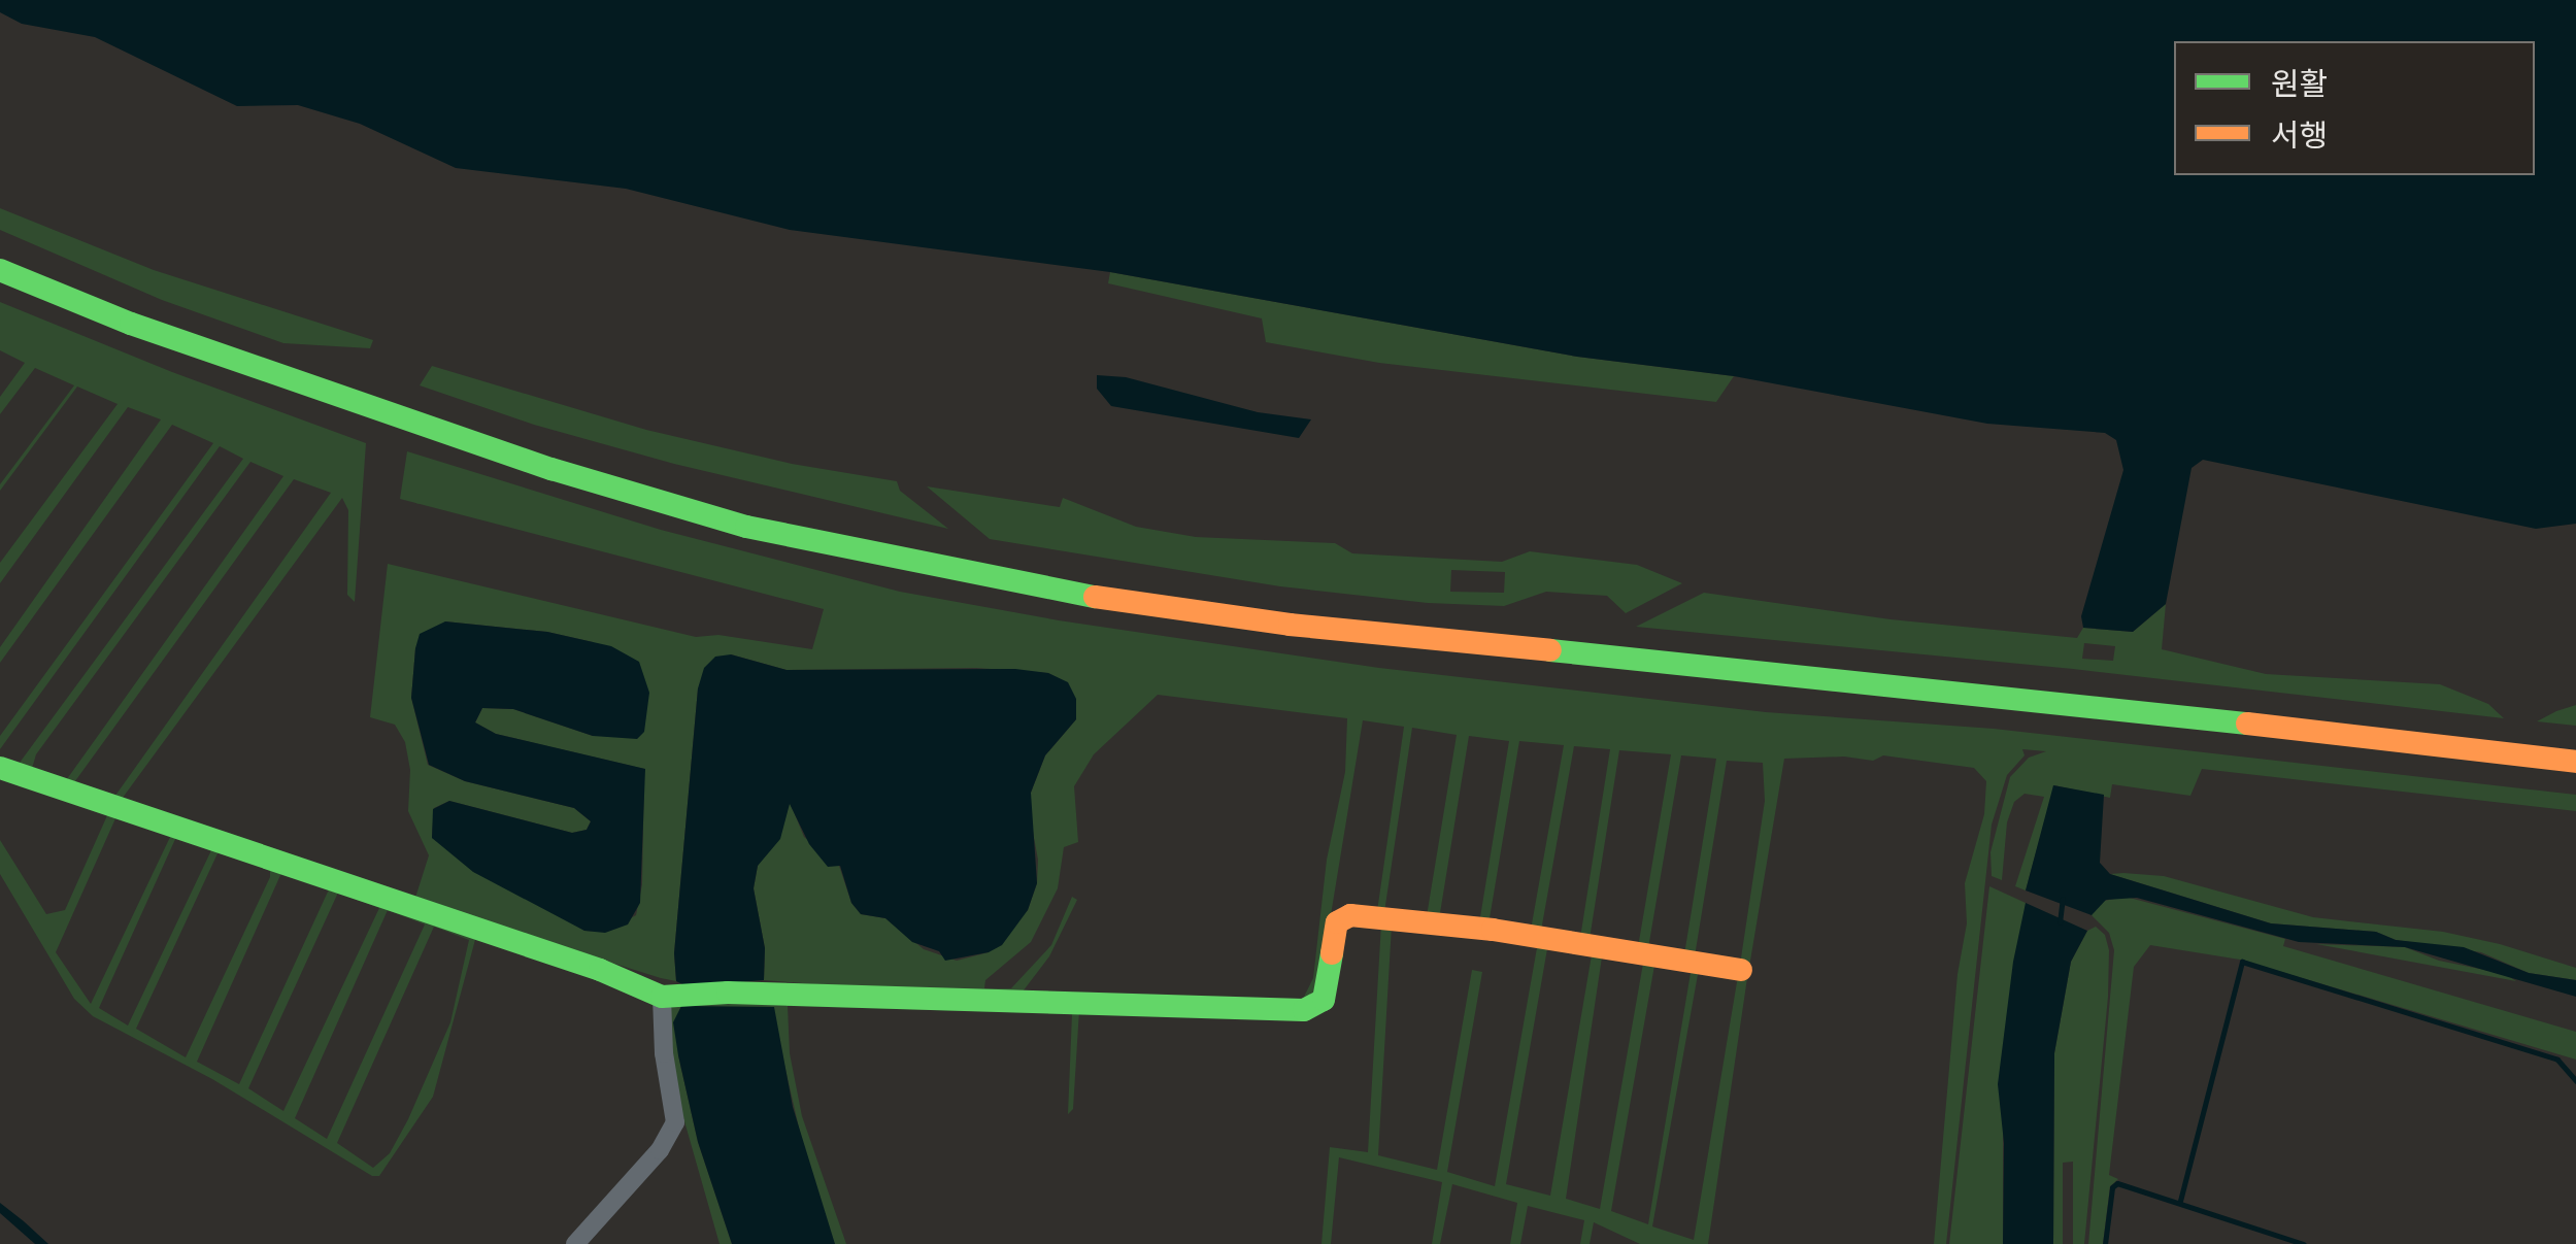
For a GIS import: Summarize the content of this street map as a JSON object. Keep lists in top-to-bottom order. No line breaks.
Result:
{"legend":["원활","서행"]}
